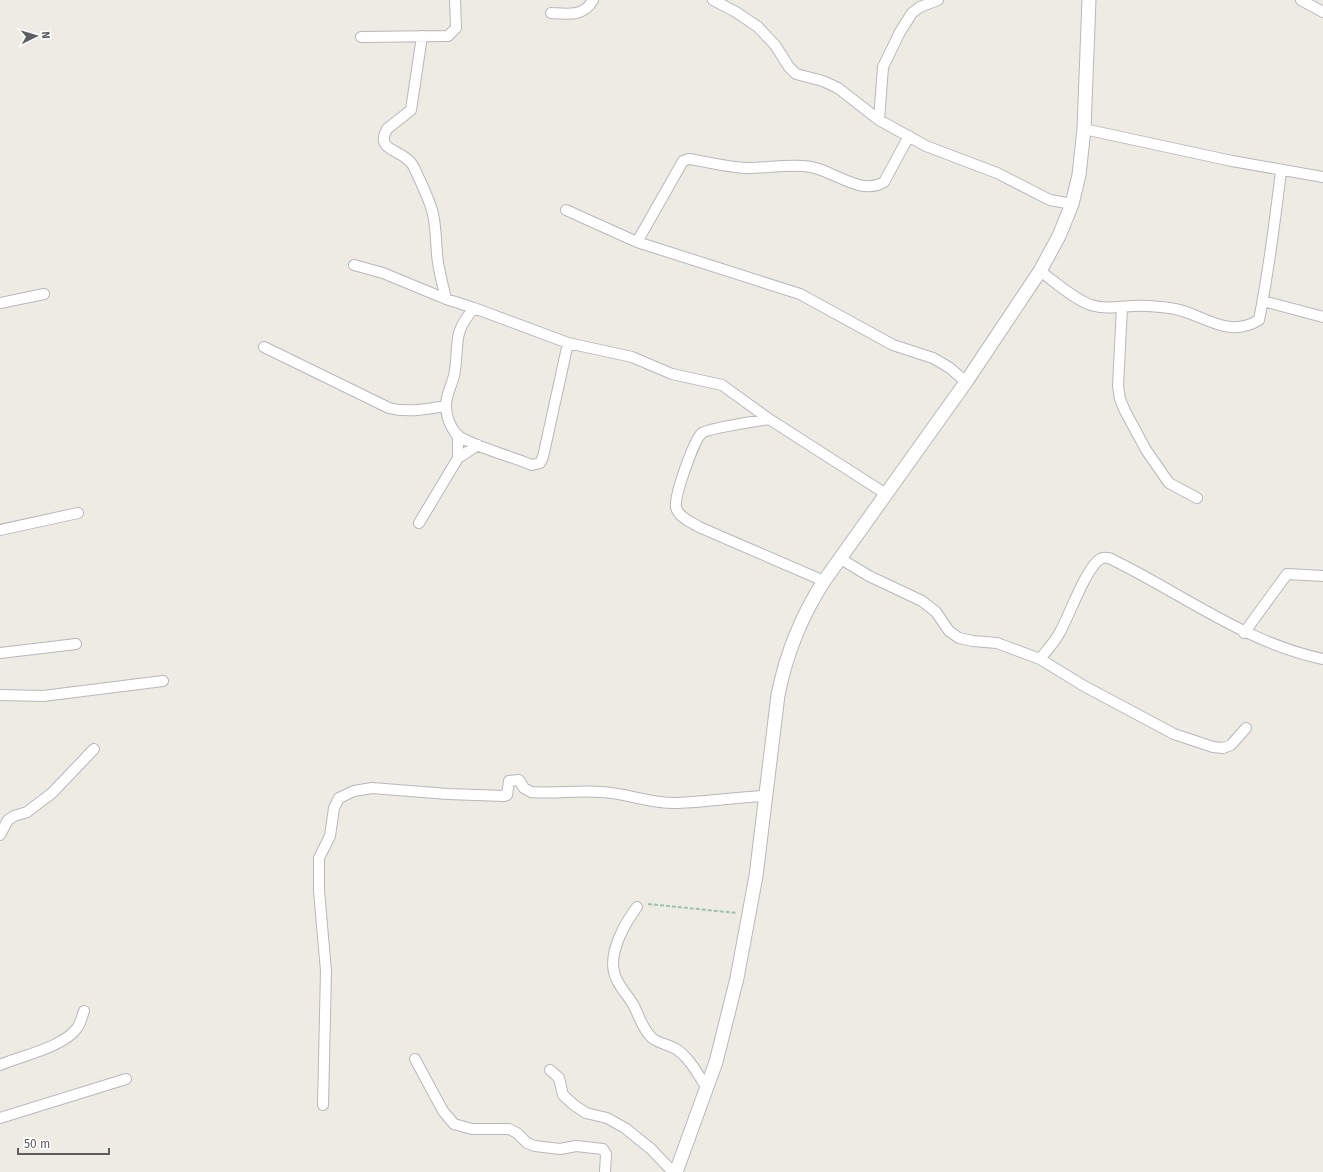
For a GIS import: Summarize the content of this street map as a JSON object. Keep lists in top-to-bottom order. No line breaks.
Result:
{"scale_bar":"50 m","north":"right"}
